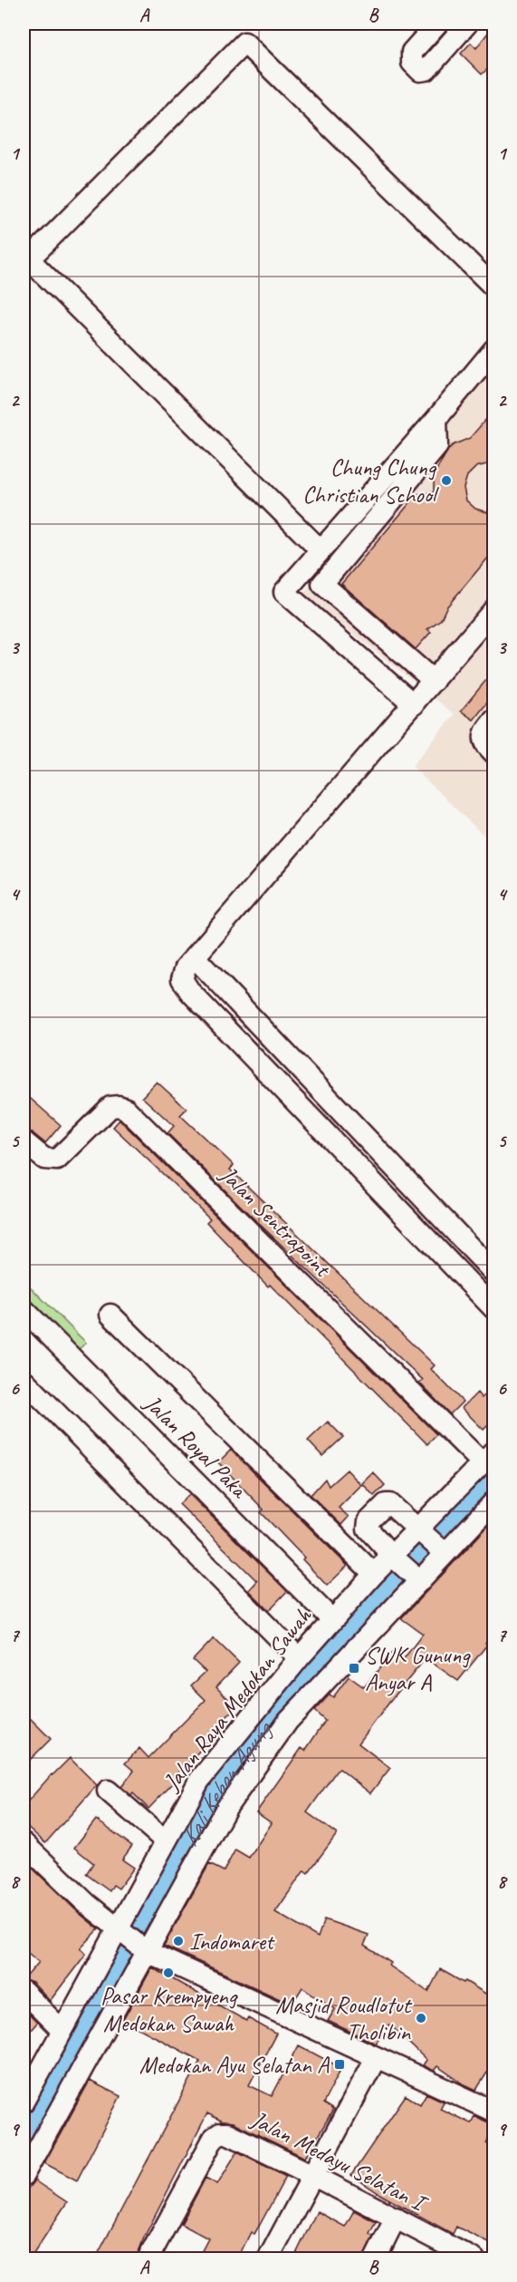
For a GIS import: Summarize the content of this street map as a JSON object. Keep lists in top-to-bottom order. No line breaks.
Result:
{"streets":{"street":["Jalan Sentrapoint","Jalan Royal Paka","Jalan Raya Medokan Sawah","Jalan Medayu Selatan I"]},"crossings":[["Jalan Sentrapoint","Jalan Raya Medokan Sawah"],["Jalan Royal Paka","Jalan Raya Medokan Sawah"]],"water":["Kali Kebon Agung"],"places":{"other":["Chung Chung Christian School","Indomaret","Pasar Krempyeng Medokan Sawah","Masjid Roudlotut Tholibin"],"transit":["SWK Gunung Anyar A","Medokan Ayu Selatan A"]},"grid":{"columns":["A","B"],"rows":["1","2","3","4","5","6","7","8","9"]}}
